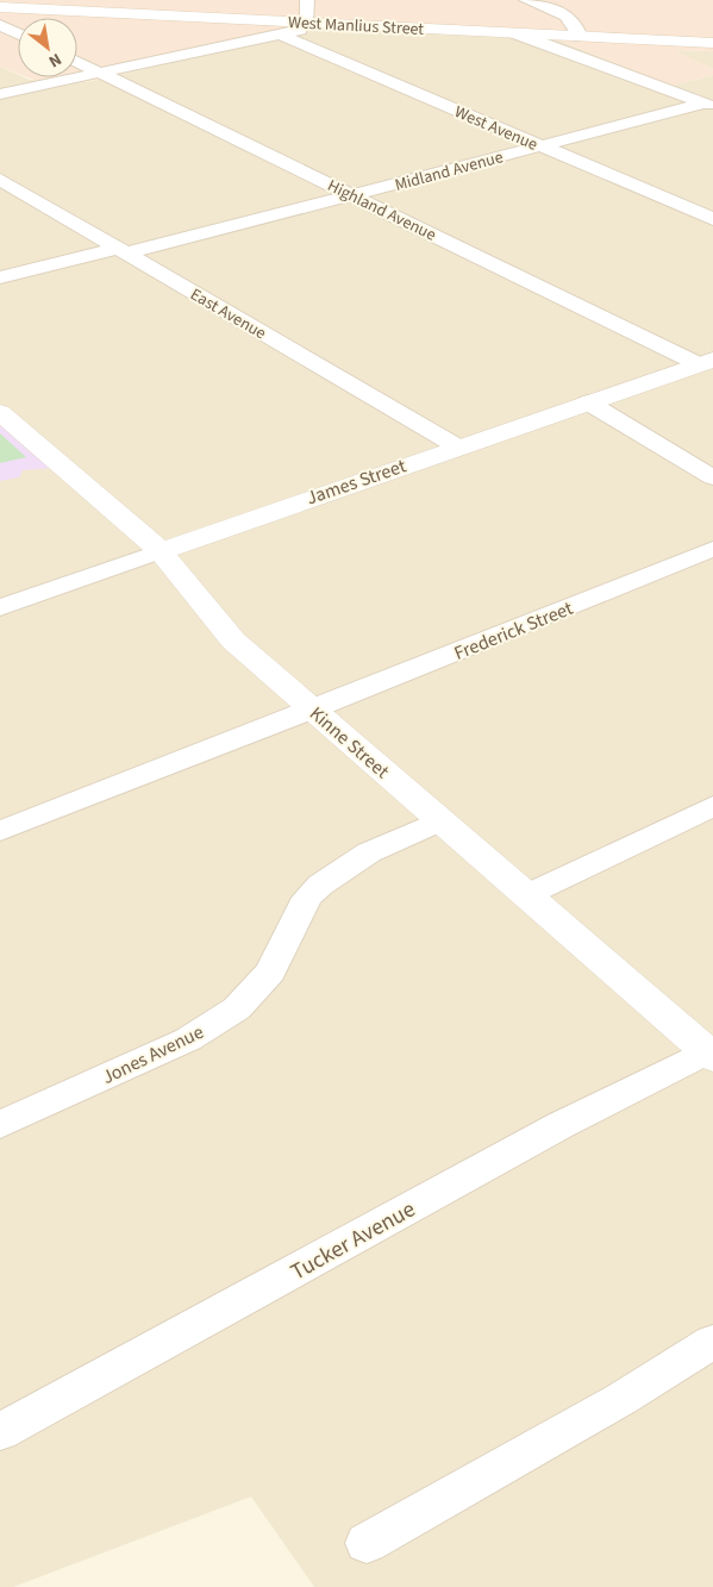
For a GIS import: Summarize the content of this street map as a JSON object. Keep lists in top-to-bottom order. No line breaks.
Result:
{"streets":{"street":["West Manlius Street","West Avenue","Midland Avenue","Highland Avenue","East Avenue","James Street","Frederick Street","Kinne Street","Jones Avenue","Tucker Avenue"]},"crossings":[["West Avenue","Midland Avenue"],["Midland Avenue","Highland Avenue"],["Midland Avenue","East Avenue"],["Highland Avenue","James Street"],["East Avenue","James Street"],["James Street","Kinne Street"],["Frederick Street","Kinne Street"],["Kinne Street","Jones Avenue"],["Kinne Street","Tucker Avenue"]],"north":"bottom right"}
